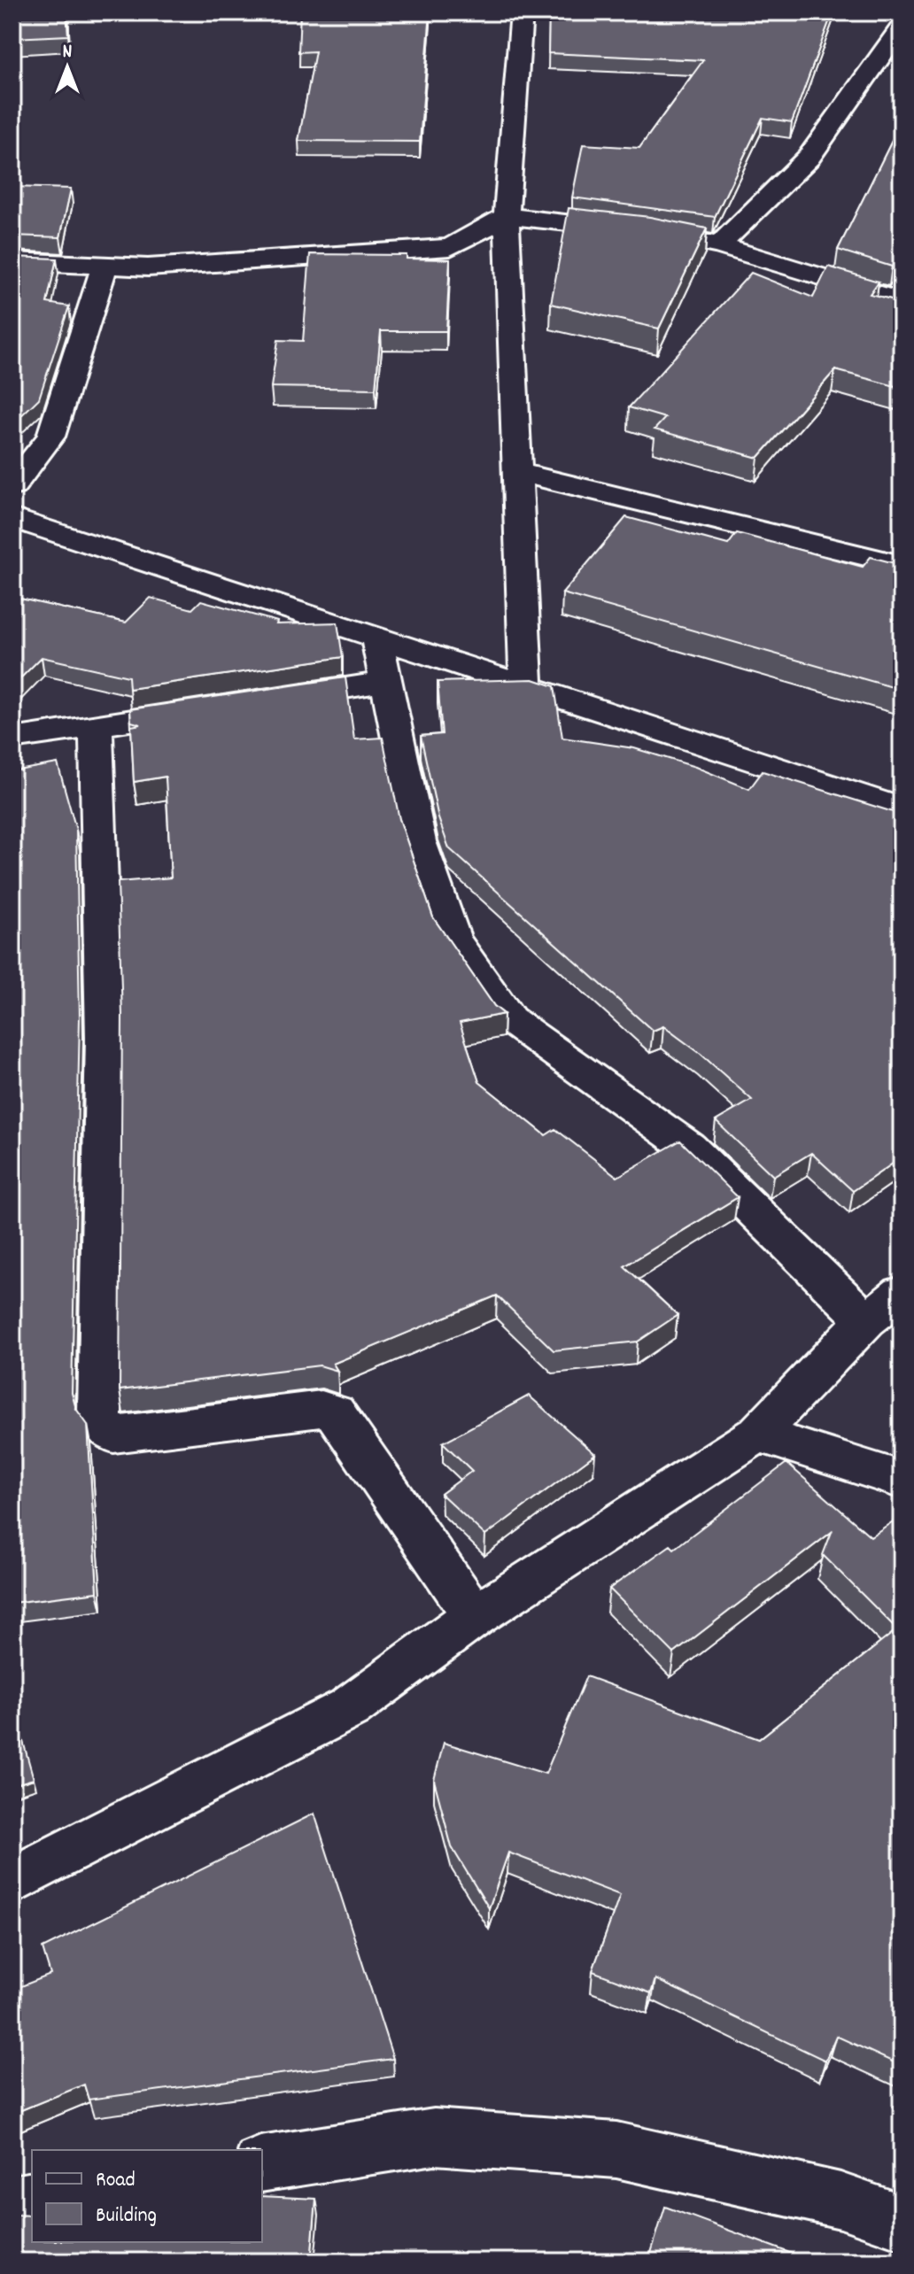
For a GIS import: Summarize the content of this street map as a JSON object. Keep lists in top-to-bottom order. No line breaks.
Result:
{"legend":["Road","Building"],"north":"top"}
